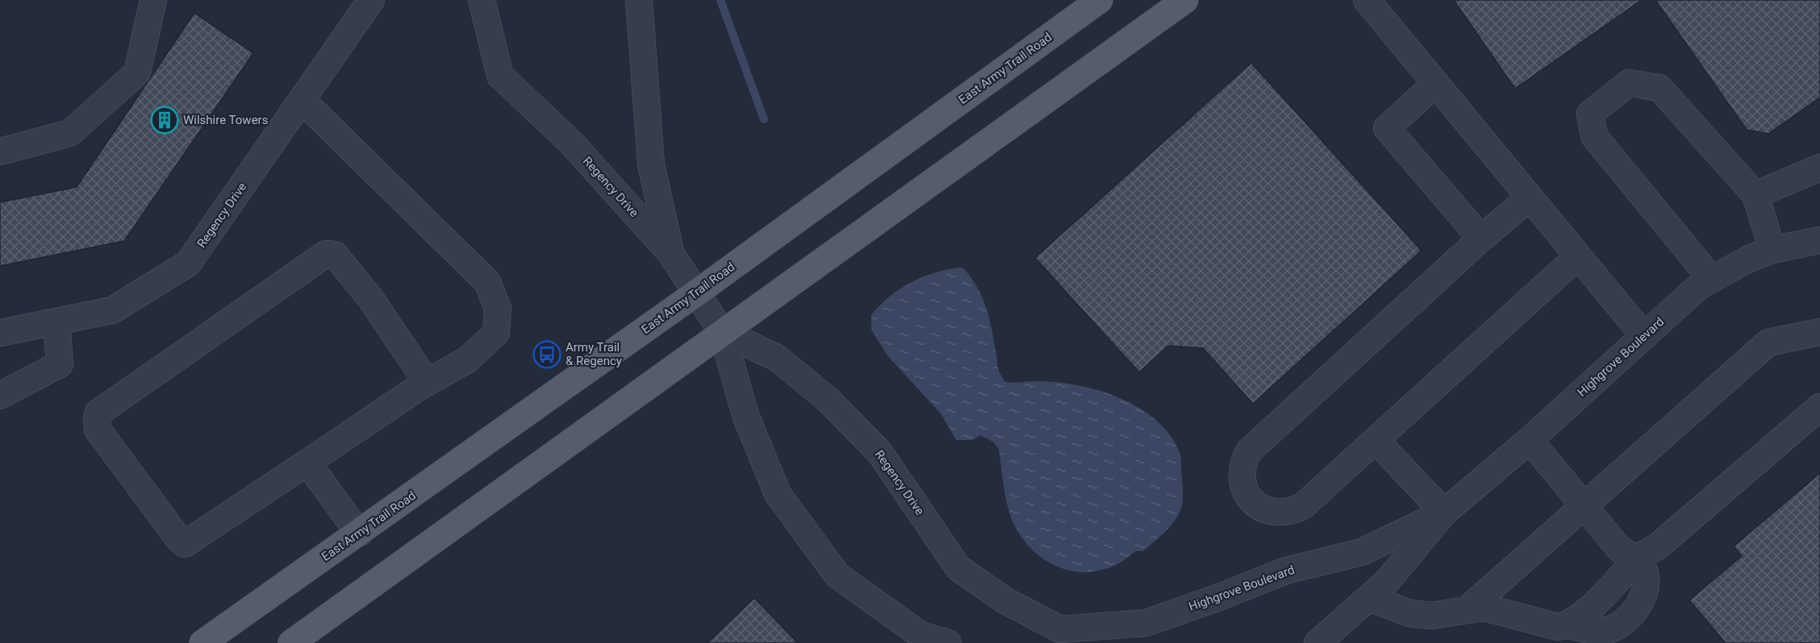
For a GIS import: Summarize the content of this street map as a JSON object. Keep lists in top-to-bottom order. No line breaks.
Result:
{"streets":{"main road":["East Army Trail Road"],"street":["Regency Drive","Highgrove Boulevard"]},"crossings":[["East Army Trail Road","Regency Drive"],["Regency Drive","Highgrove Boulevard"]],"places":{"building":["Wilshire Towers"],"bus stop":["Army Trail & Regency"]}}
